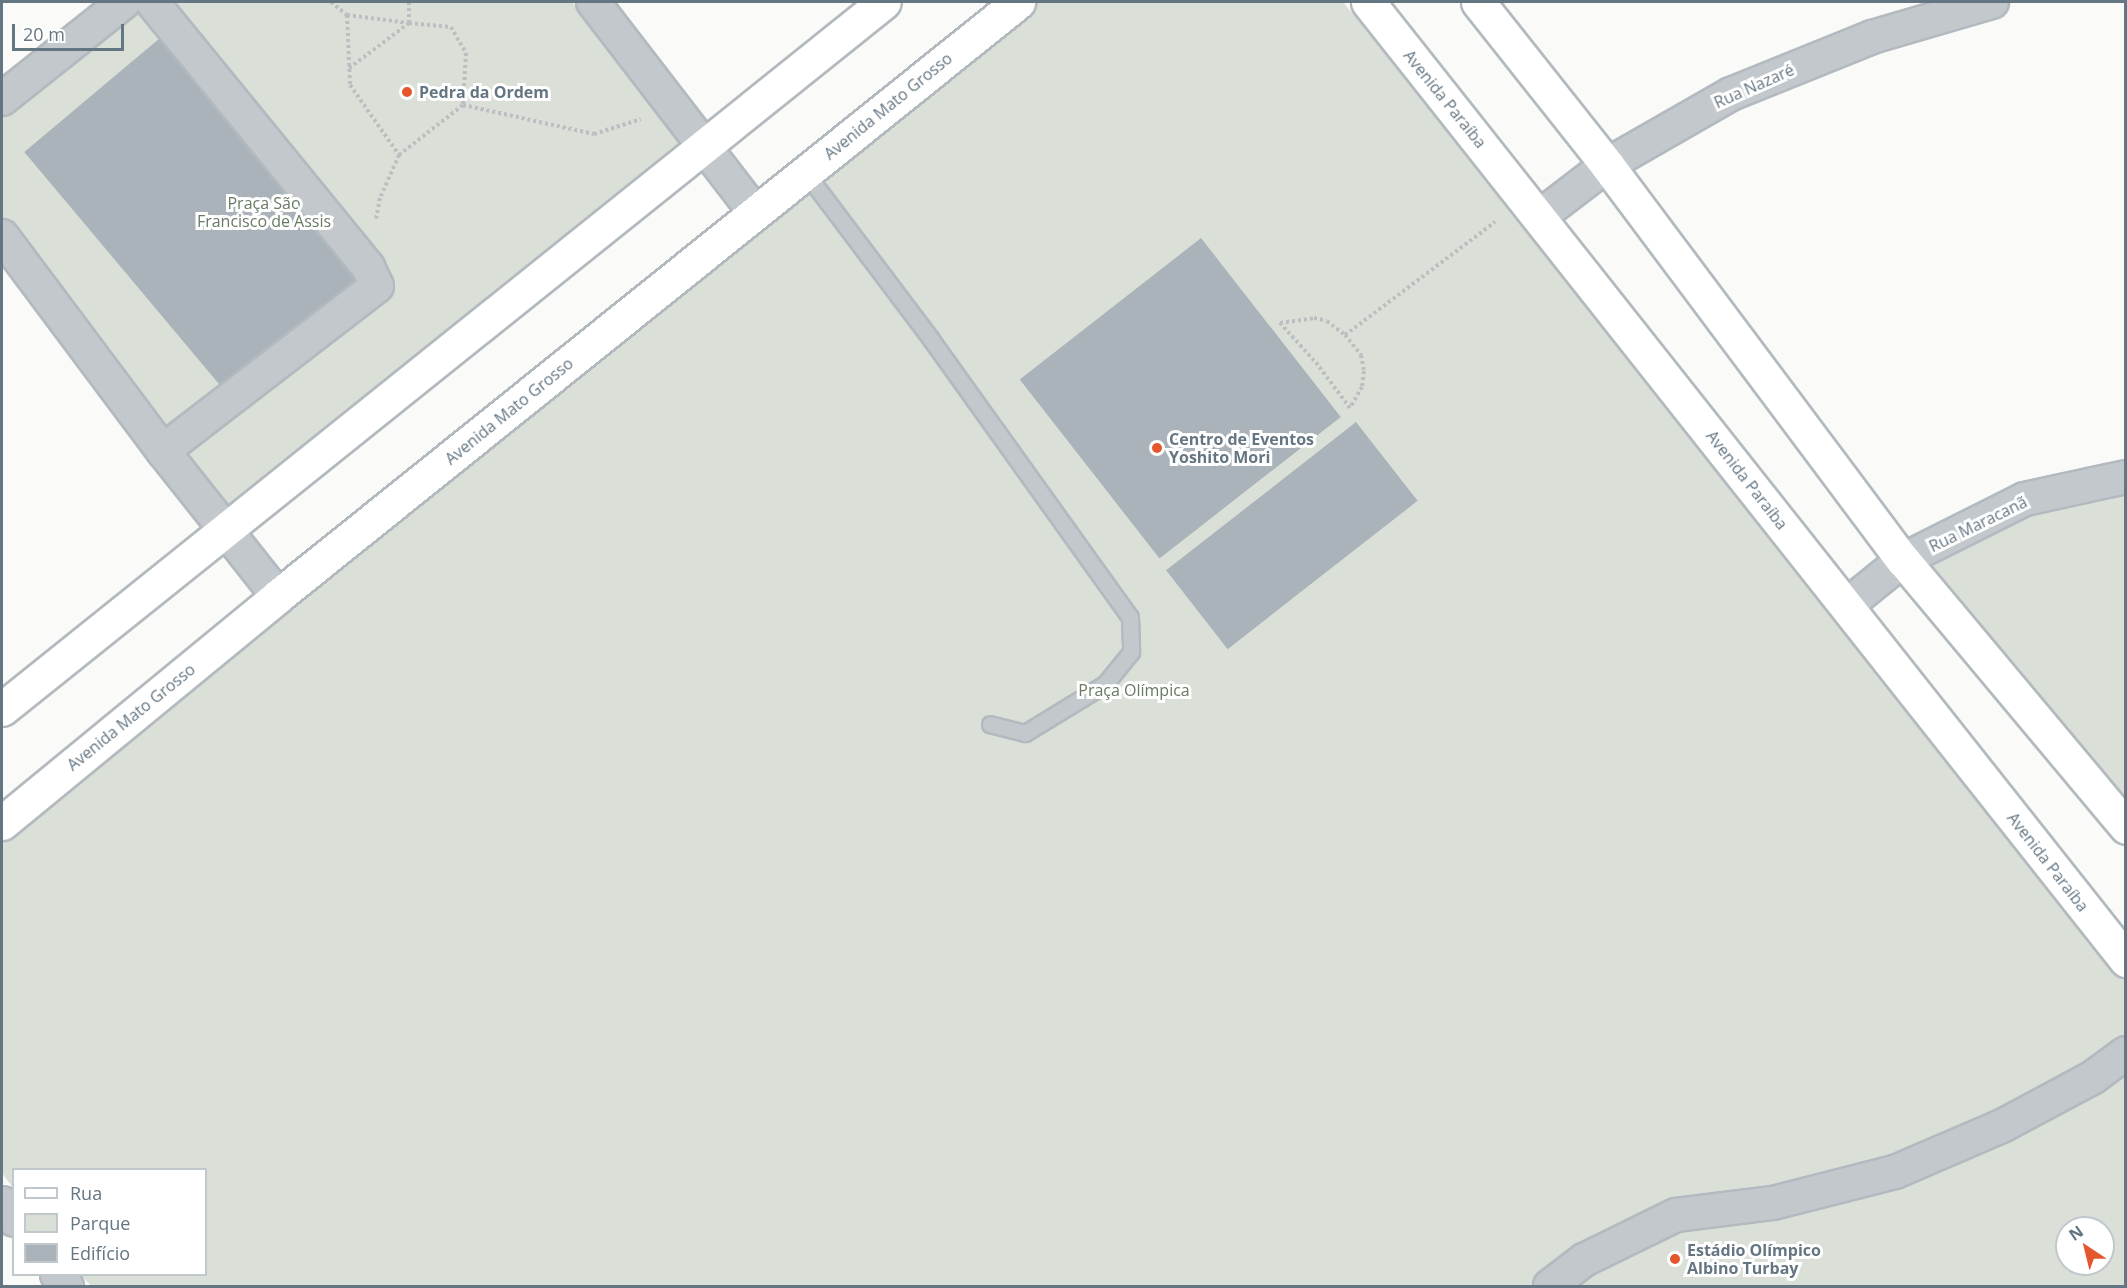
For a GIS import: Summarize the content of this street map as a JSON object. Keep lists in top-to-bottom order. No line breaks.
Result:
{"streets":{"main road":["Avenida Paraíba","Avenida Mato Grosso"],"street":["Rua Nazaré","Rua Maracanã"]},"crossings":[["Rua Nazaré","Avenida Paraíba"],["Avenida Paraíba","Rua Maracanã"]],"parks":["Praça São Francisco de Assis","Praça Olímpica"],"places":["Pedra da Ordem","Centro de Eventos Yoshito Mori","Estádio Olímpico Albino Turbay"],"legend":["Rua","Parque","Edifício"],"scale_bar":"20 m","north":"top left"}
